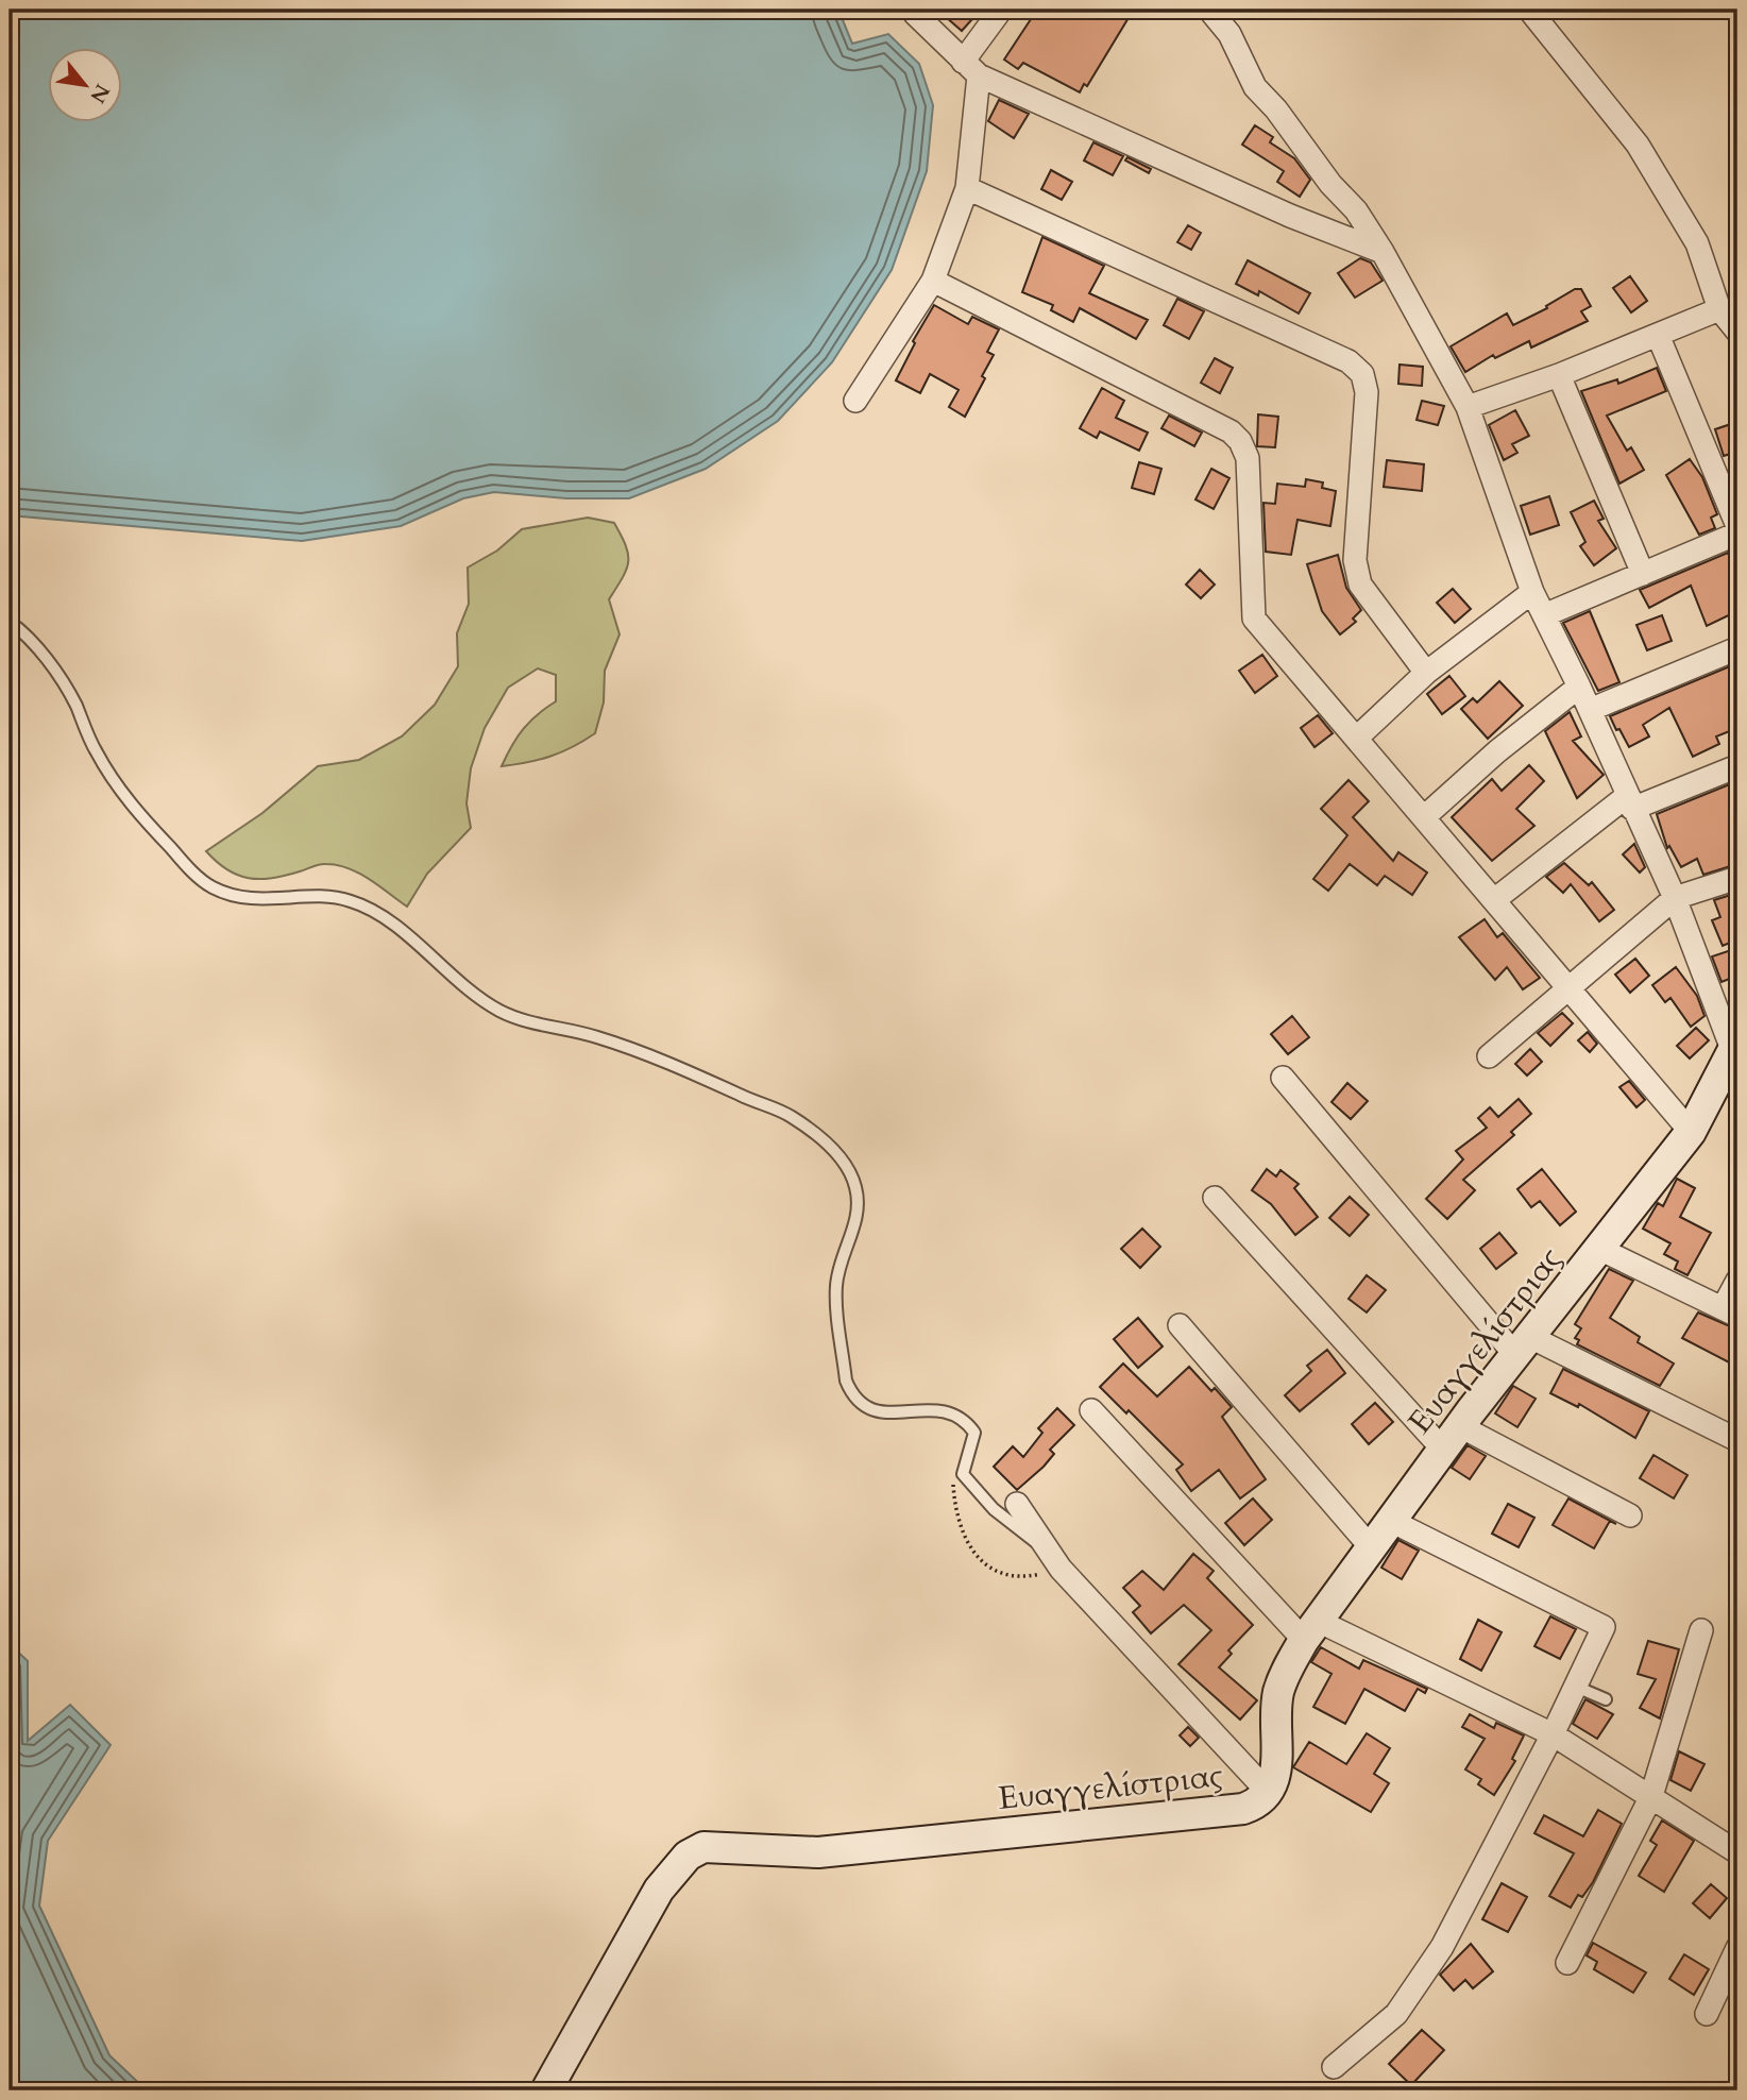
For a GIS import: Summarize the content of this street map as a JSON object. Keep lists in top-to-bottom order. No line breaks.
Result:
{"streets":{"street":["Ευαγγελίστριας"]},"north":"bottom right"}
